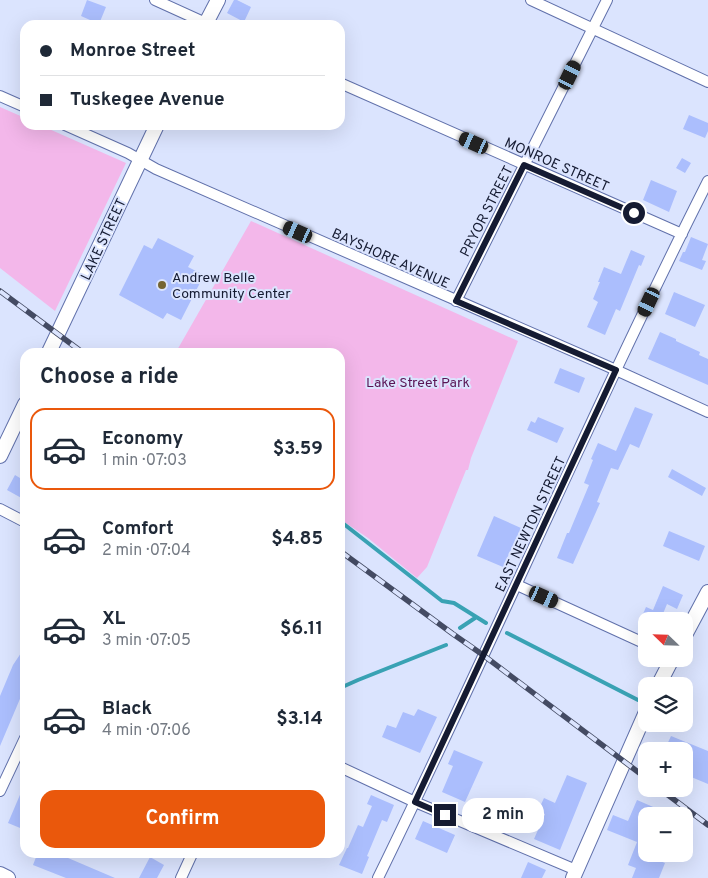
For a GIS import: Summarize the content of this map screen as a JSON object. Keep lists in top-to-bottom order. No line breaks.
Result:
{"streets":{"street":["MONROE STREET","PRYOR STREET","LAKE STREET","BAYSHORE AVENUE","EAST NEWTON STREET"]},"crossings":[["MONROE STREET","PRYOR STREET"],["MONROE STREET","EAST NEWTON STREET"],["PRYOR STREET","BAYSHORE AVENUE"],["LAKE STREET","BAYSHORE AVENUE"],["BAYSHORE AVENUE","EAST NEWTON STREET"]],"parks":["Lake Street Park"],"places":["Andrew Belle Community Center"],"north":"top left","page":{"banner":["Monroe Street","Tuskegee Avenue"],"heading":"Choose a ride","list":[{"name":"Economy","note":"1 min · 07:03","value":"$3.59"},{"name":"Comfort","note":"2 min · 07:04","value":"$4.85"},{"name":"XL","note":"3 min · 07:05","value":"$6.11"},{"name":"Black","note":"4 min · 07:06","value":"$3.14"}],"map_buttons":["+","−"],"buttons":"Confirm","bubble":"2 min"}}
